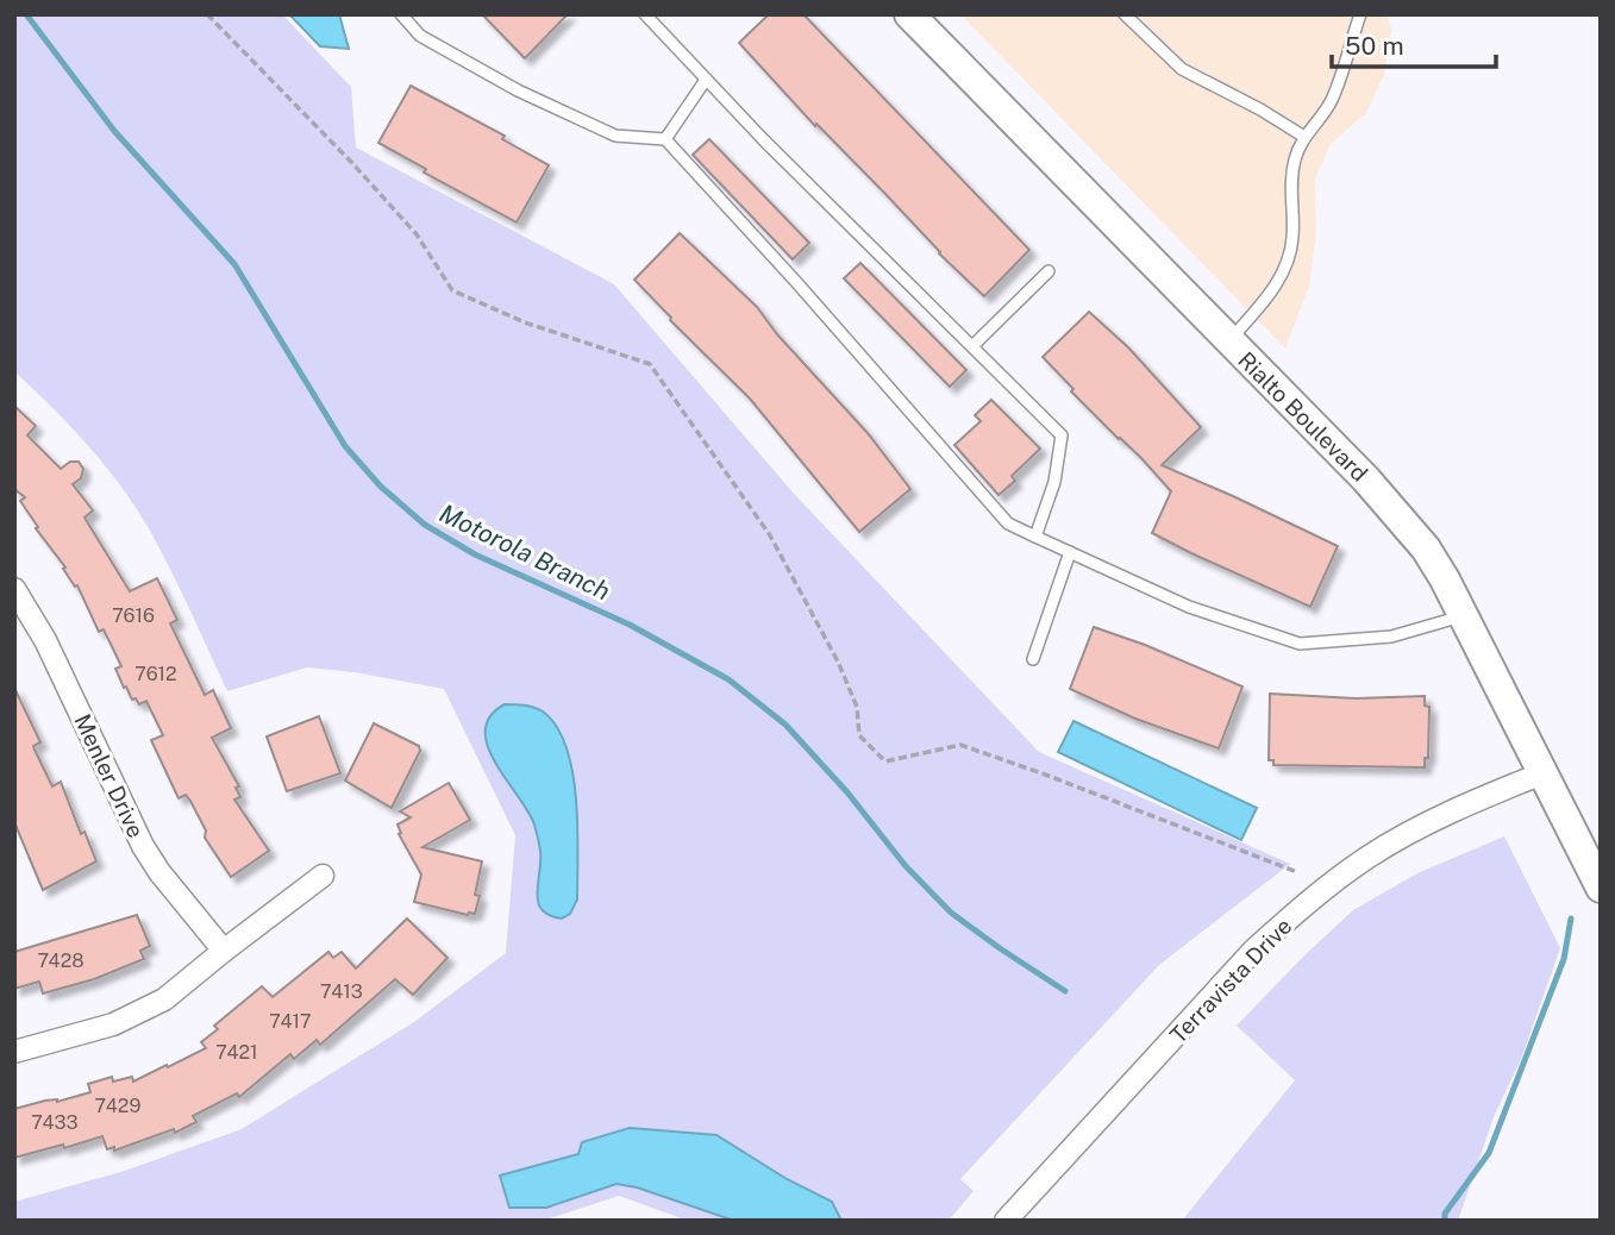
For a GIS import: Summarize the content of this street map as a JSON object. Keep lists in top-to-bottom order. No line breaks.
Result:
{"streets":{"street":["Rialto Boulevard","Menler Drive","Terravista Drive"]},"crossings":[["Rialto Boulevard","Terravista Drive"]],"water":["Motorola Branch"],"house_numbers":["7616","7612","7428","7413","7417","7421","7429","7433"],"scale_bar":"50 m"}
